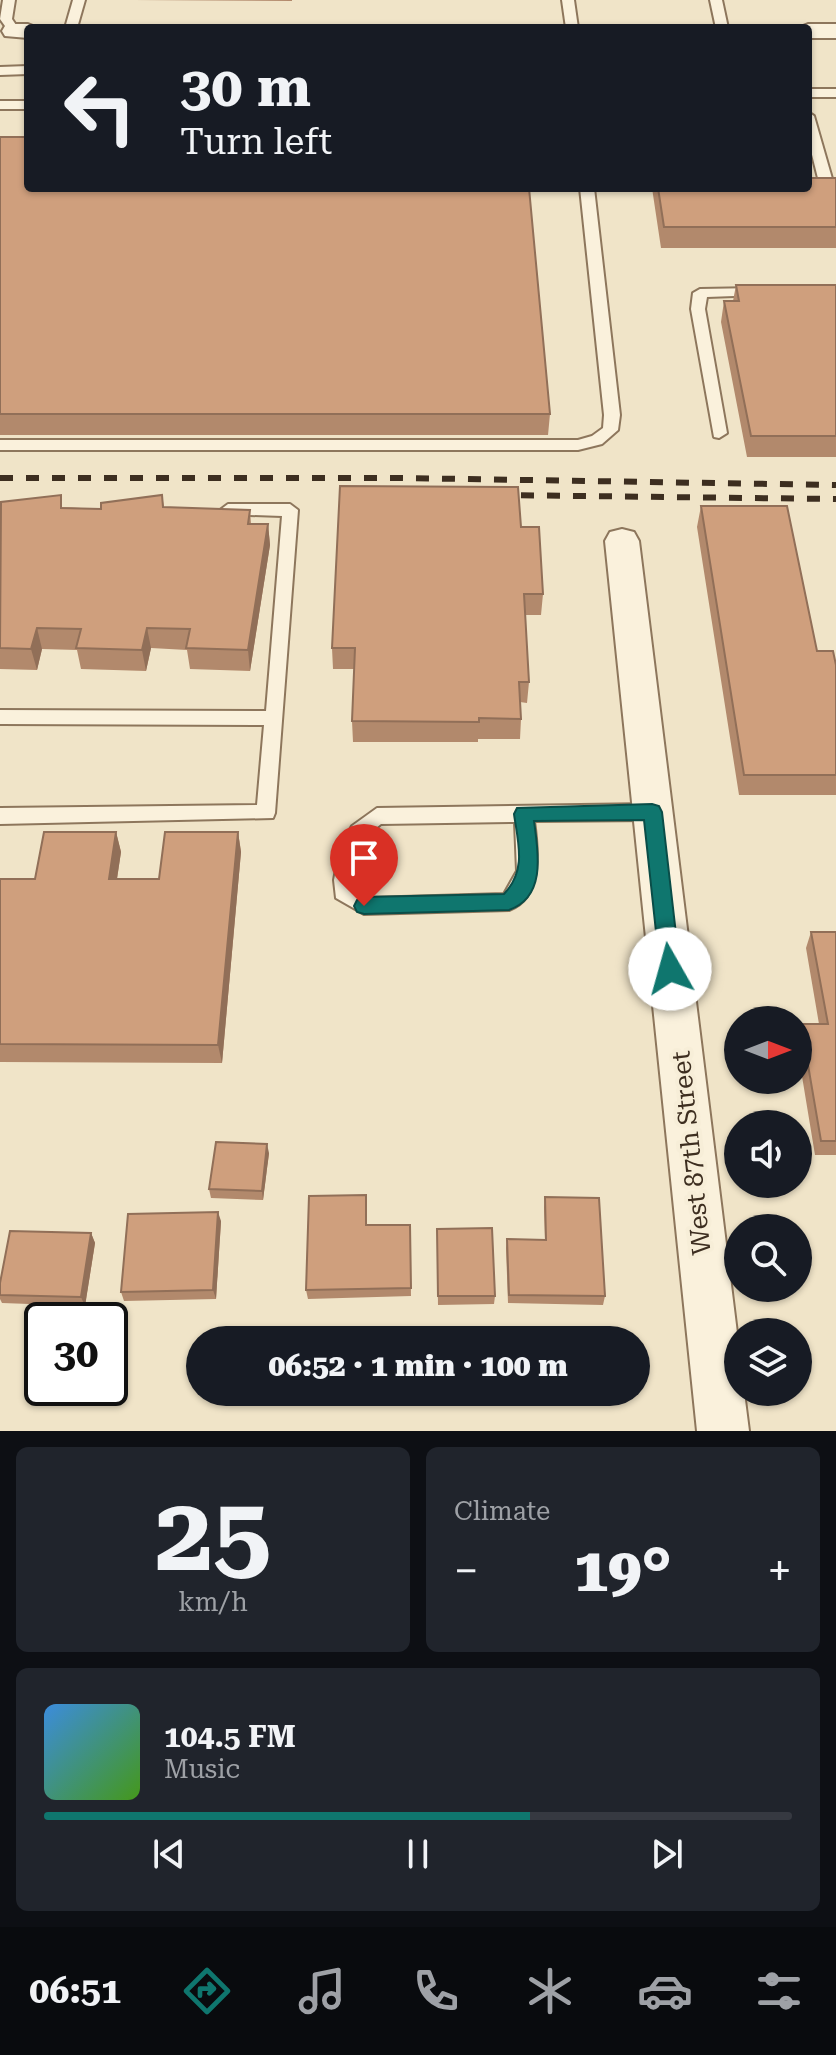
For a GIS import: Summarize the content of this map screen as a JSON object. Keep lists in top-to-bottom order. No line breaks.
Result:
{"streets":{"street":["West 87th Street"]},"north":"right","page":{"turn":["30 m","Turn left"],"limit":"30","trip":"06:52 · 1 min · 100 m","tile":[["25","km/h"],"Climate"],"heat":["−","19°","+"],"song":["104.5 FM","Music"],"tabs":"06:51"}}
